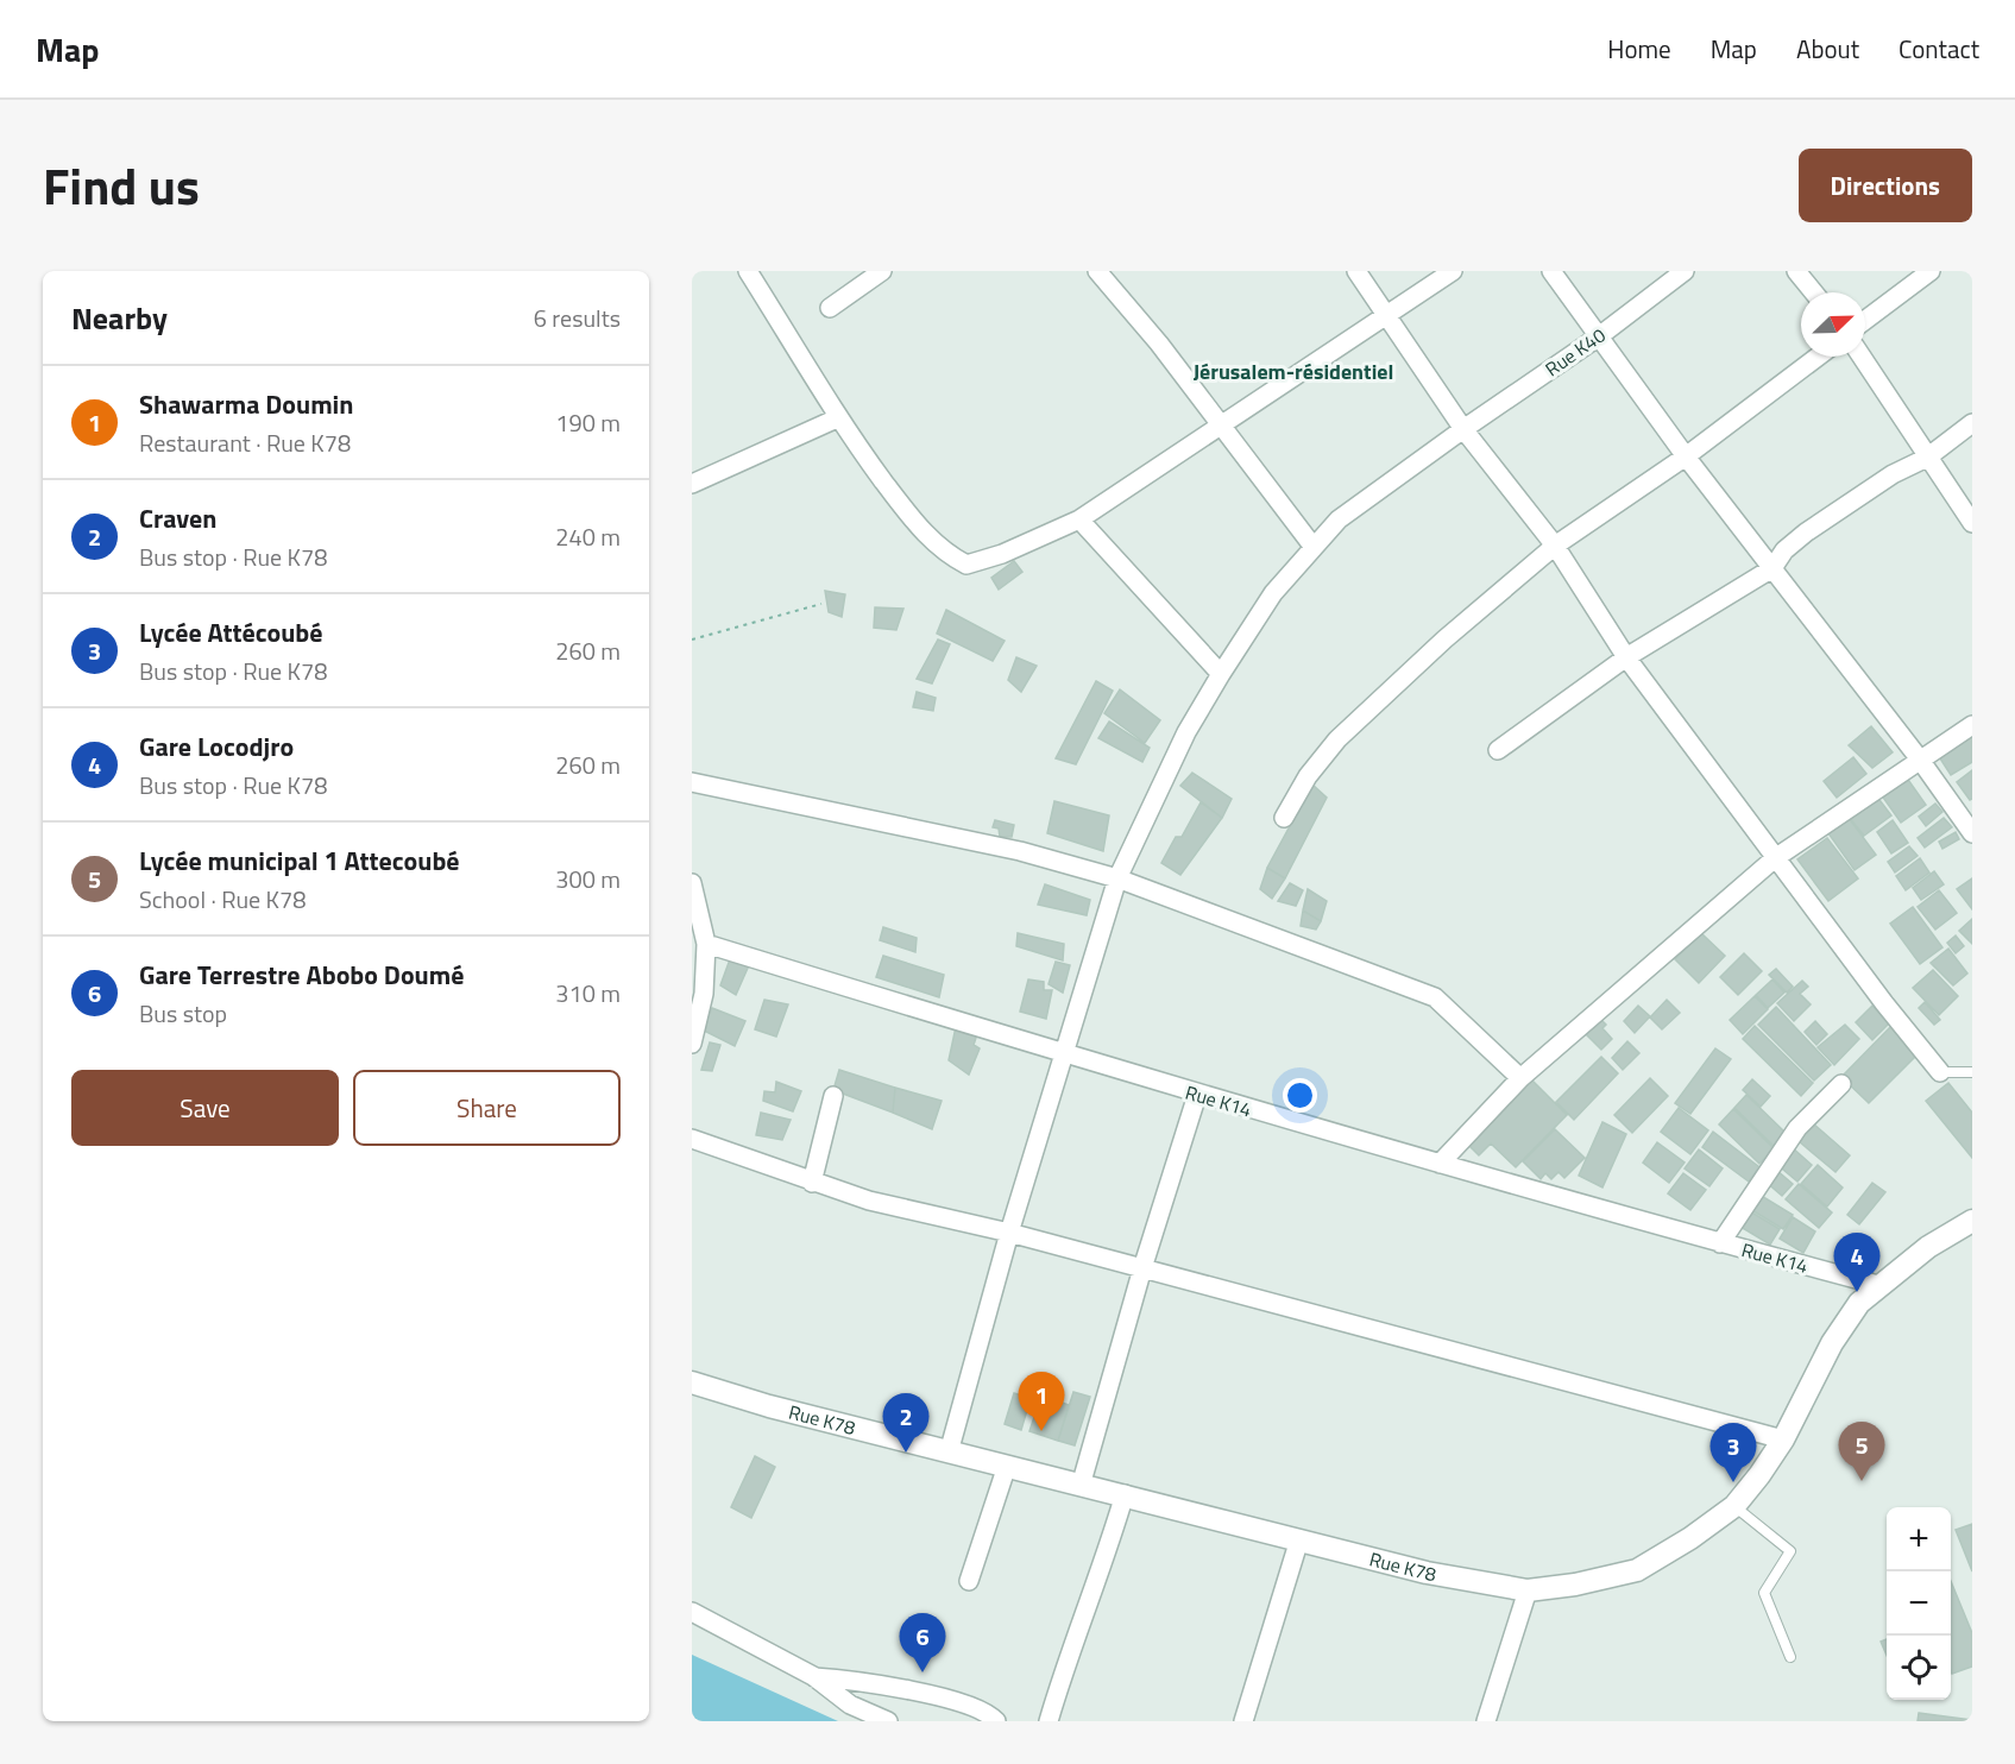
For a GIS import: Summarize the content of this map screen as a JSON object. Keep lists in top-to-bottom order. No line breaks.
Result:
{"streets":{"street":["Rue K40","Rue K14","Rue K78"]},"crossings":[["Rue K40","Rue K14"],["Rue K40","Rue K78"],["Rue K14","Rue K78"]],"districts":["Jérusalem-résidentiel"],"north":"top right","page":{"header":"Map","nav":["Home","Map","About","Contact"],"title":"Find us","buttons":["Directions",["Save","Share"]],"heading":["Nearby","6 results"],"list":[{"mark":"1","name":"Shawarma Doumin","note":"Restaurant · Rue K78","value":"190 m"},{"mark":"2","name":"Craven","note":"Bus stop · Rue K78","value":"240 m"},{"mark":"3","name":"Lycée Attécoubé","note":"Bus stop · Rue K78","value":"260 m"},{"mark":"4","name":"Gare Locodjro","note":"Bus stop · Rue K78","value":"260 m"},{"mark":"5","name":"Lycée municipal 1 Attecoubé","note":"School · Rue K78","value":"300 m"},{"mark":"6","name":"Gare Terrestre Abobo Doumé","note":"Bus stop","value":"310 m"}],"pins":["4","1","2","5","3","6"],"map_buttons":["+","−"]}}
